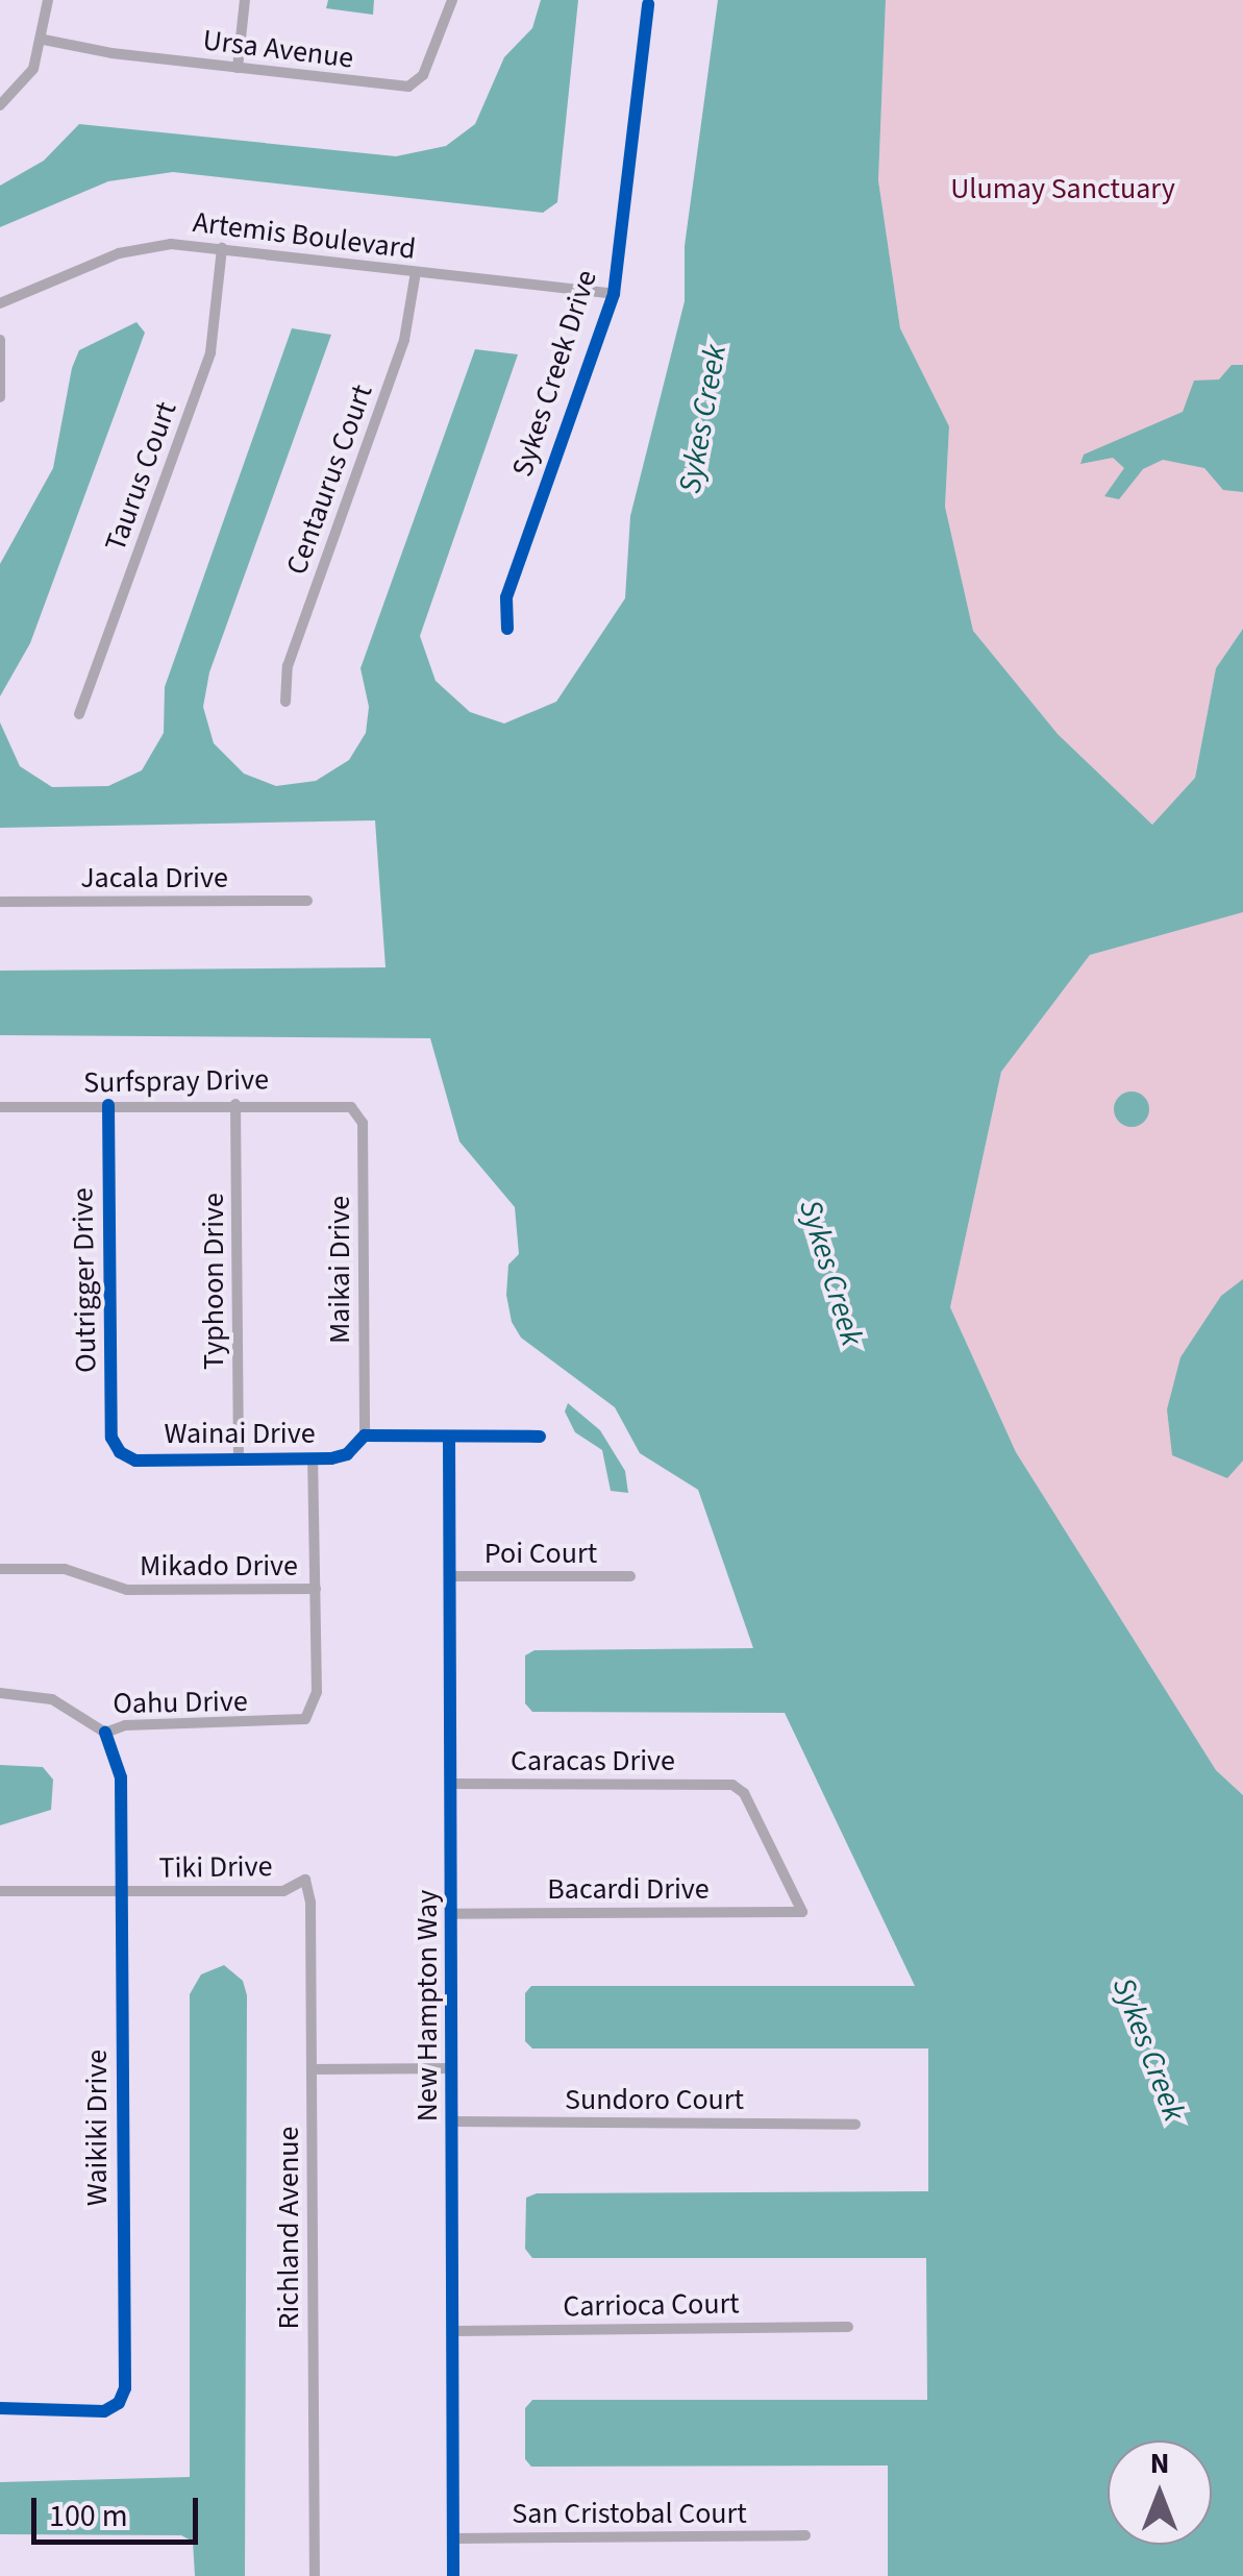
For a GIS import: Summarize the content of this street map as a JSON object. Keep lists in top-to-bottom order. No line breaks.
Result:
{"streets":{"street":["Ursa Avenue","Artemis Boulevard","Sykes Creek Drive","Taurus Court","Centaurus Court","Jacala Drive","Surfspray Drive","Maikai Drive","Outrigger Drive","Typhoon Drive","Wainai Drive","Poi Court","Mikado Drive","Oahu Drive","Caracas Drive","Tiki Drive","Bacardi Drive","New Hampton Way","Sundoro Court","Waikiki Drive","Richland Avenue","Carrioca Court","San Cristobal Court"]},"crossings":[["Artemis Boulevard","Sykes Creek Drive"],["Artemis Boulevard","Taurus Court"],["Artemis Boulevard","Centaurus Court"],["Surfspray Drive","Maikai Drive"],["Surfspray Drive","Outrigger Drive"],["Surfspray Drive","Typhoon Drive"],["Maikai Drive","Wainai Drive"],["Outrigger Drive","Wainai Drive"],["Typhoon Drive","Wainai Drive"],["Wainai Drive","New Hampton Way"],["Poi Court","New Hampton Way"],["Mikado Drive","Oahu Drive"],["Oahu Drive","Waikiki Drive"],["Caracas Drive","Bacardi Drive"],["Caracas Drive","New Hampton Way"],["Tiki Drive","Waikiki Drive"],["Tiki Drive","Richland Avenue"],["Bacardi Drive","New Hampton Way"],["New Hampton Way","Sundoro Court"],["New Hampton Way","Carrioca Court"],["New Hampton Way","San Cristobal Court"]],"water":["Sykes Creek"],"parks":["Ulumay Sanctuary"],"scale_bar":"100 m","north":"top"}
